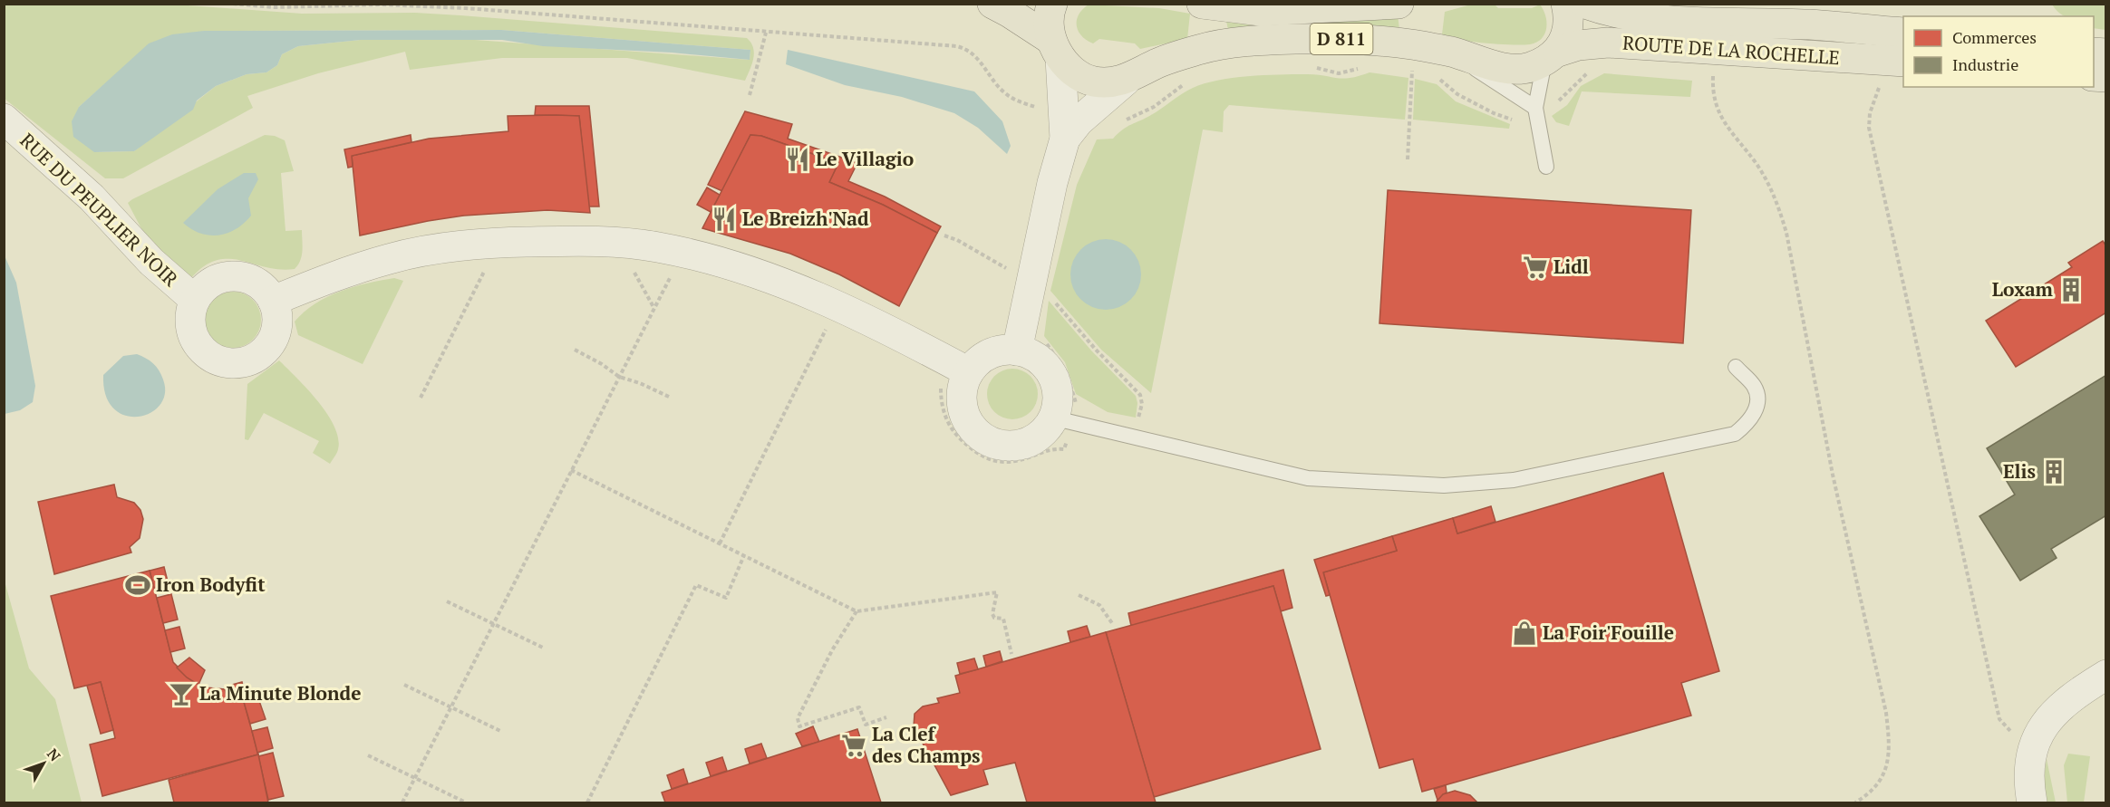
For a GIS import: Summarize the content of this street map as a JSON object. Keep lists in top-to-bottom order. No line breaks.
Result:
{"streets":{"main road":["D 811","ROUTE DE LA ROCHELLE"],"street":["RUE DU PEUPLIER NOIR"]},"places":{"restaurant":["Le Villagio","Le Breizh'Nad"],"supermarket":["Lidl","La Clef des Champs"],"building":["Loxam","Elis"],"sports":["Iron Bodyfit"],"shop":["La Foir'Fouille"],"bar":["La Minute Blonde"]},"legend":["Commerces","Industrie"],"north":"top right"}
